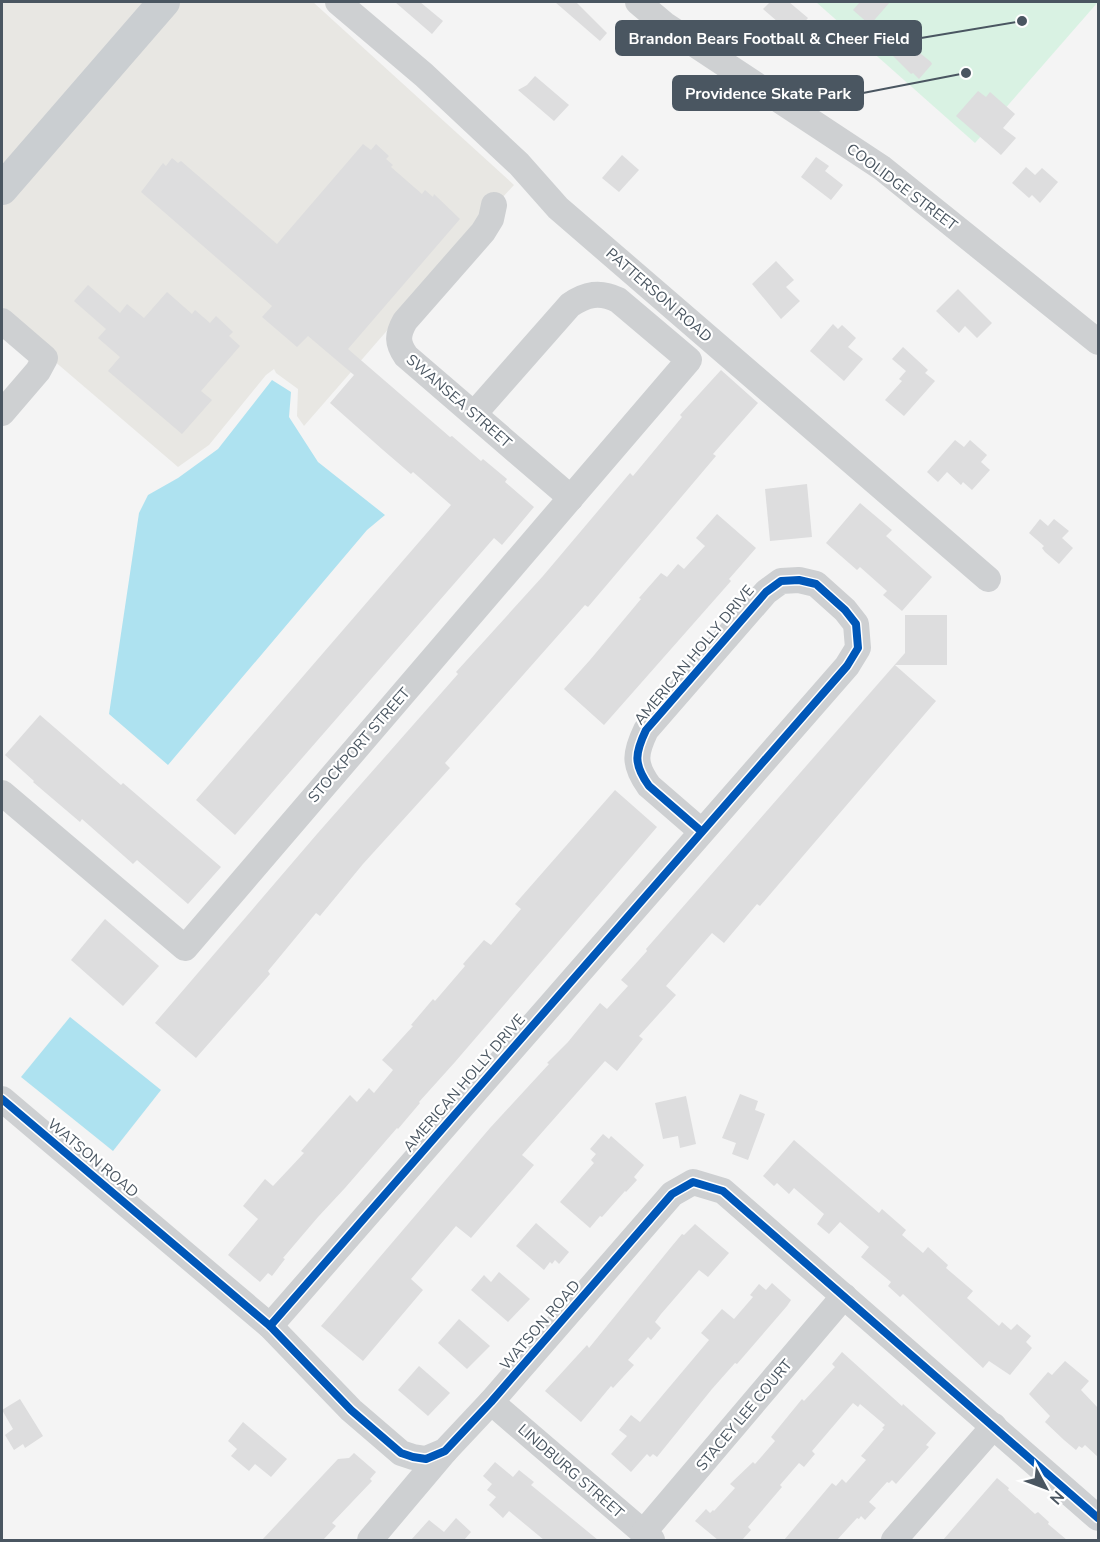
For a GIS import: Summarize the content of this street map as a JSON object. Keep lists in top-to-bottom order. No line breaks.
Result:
{"streets":{"street":["COOLIDGE STREET","PATTERSON ROAD","SWANSEA STREET","AMERICAN HOLLY DRIVE","STOCKPORT STREET","WATSON ROAD","STACEY LEE COURT","LINDBURG STREET"]},"crossings":[["SWANSEA STREET","STOCKPORT STREET"],["AMERICAN HOLLY DRIVE","WATSON ROAD"],["WATSON ROAD","STACEY LEE COURT"],["WATSON ROAD","LINDBURG STREET"],["STACEY LEE COURT","LINDBURG STREET"]],"places":["Brandon Bears Football & Cheer Field","Providence Skate Park"],"north":"bottom right"}
